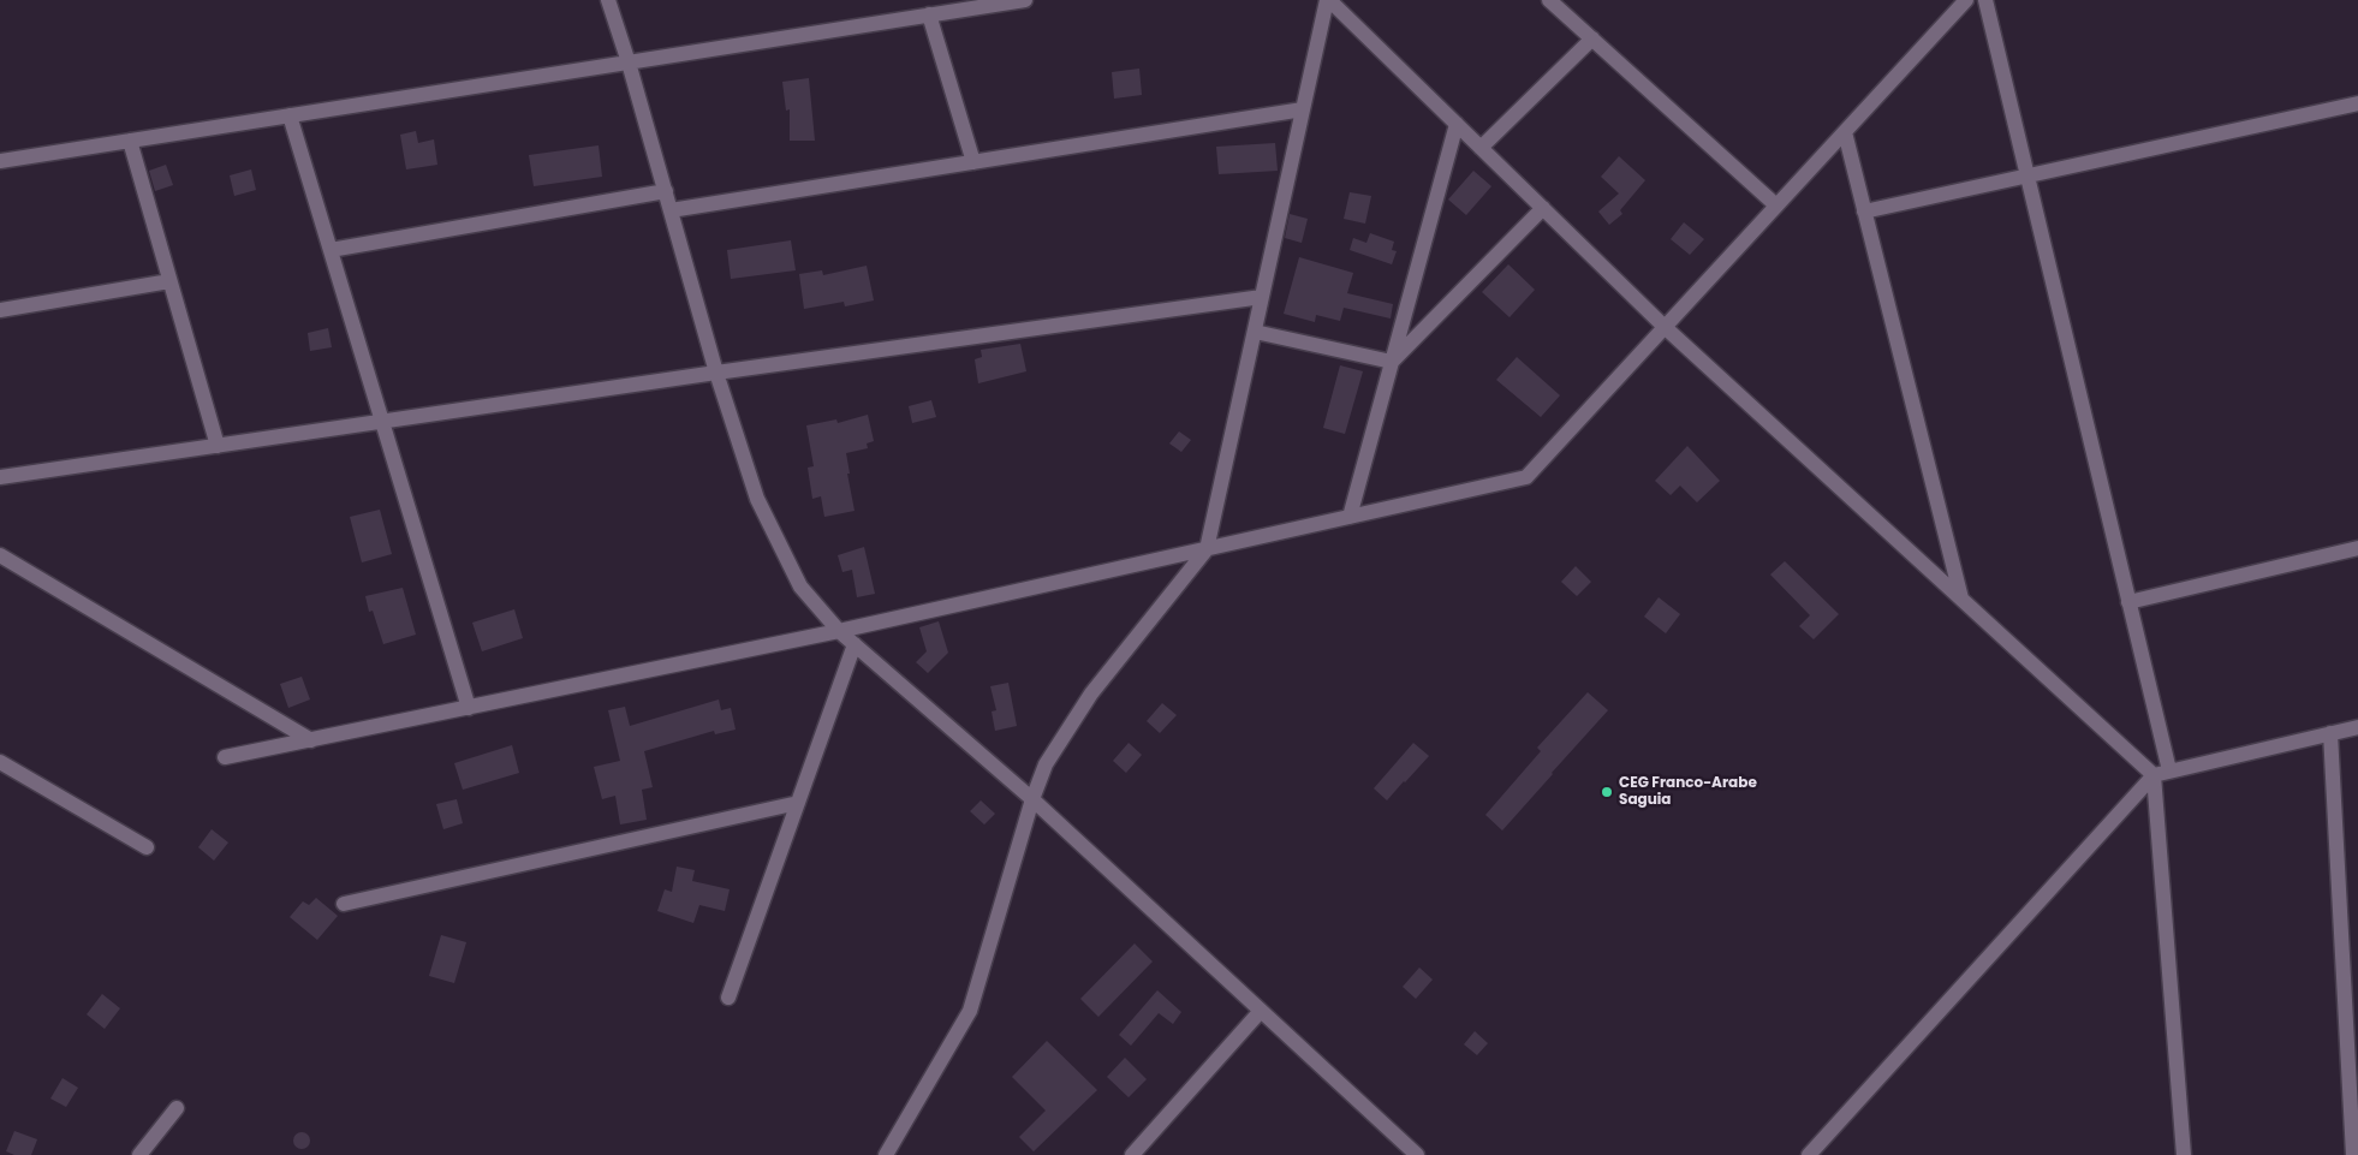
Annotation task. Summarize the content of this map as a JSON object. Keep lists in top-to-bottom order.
{
  "places": ["CEG Franco-Arabe Saguia"]
}
